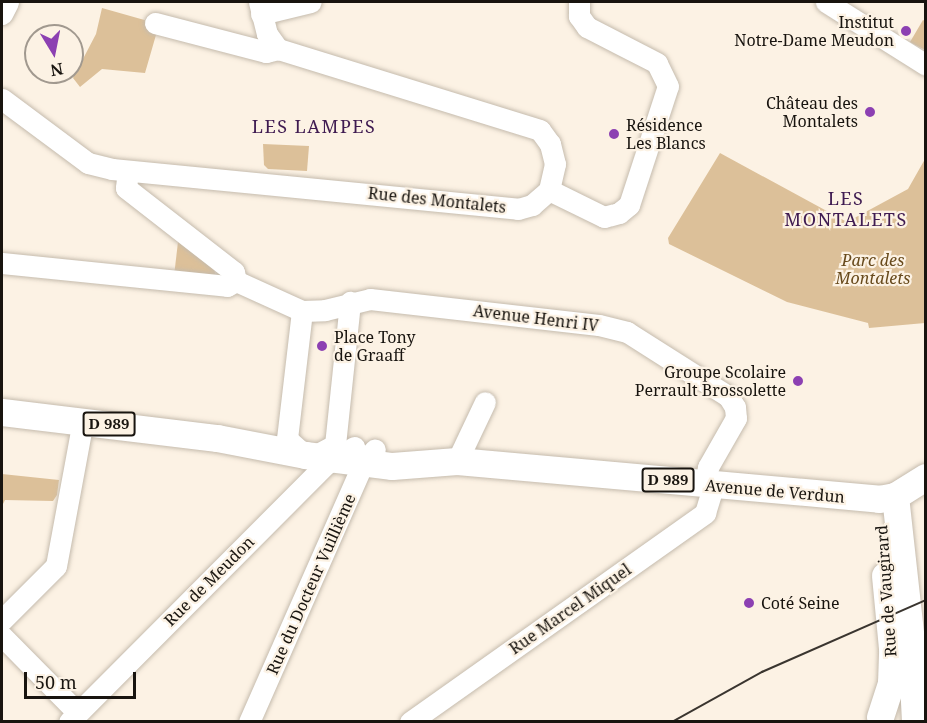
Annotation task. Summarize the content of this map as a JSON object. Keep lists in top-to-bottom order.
{
  "streets": {
    "main road": ["D 989", "Avenue de Verdun", "Rue de Vaugirard"],
    "street": [
      "Rue des Montalets",
      "Avenue Henri IV",
      "Rue de Meudon",
      "Rue du Docteur Vuillième",
      "Rue Marcel Miquel"
    ]
  },
  "crossings": [
    ["Rue des Montalets", "Avenue Henri IV"],
    ["Avenue Henri IV", "Avenue de Verdun"],
    ["Avenue Henri IV", "Rue Marcel Miquel"],
    ["Avenue de Verdun", "Rue de Meudon"],
    ["Avenue de Verdun", "Rue du Docteur Vuillième"],
    ["Avenue de Verdun", "Rue de Vaugirard"],
    ["Avenue de Verdun", "Rue Marcel Miquel"],
    ["Rue de Meudon", "Rue du Docteur Vuillième"]
  ],
  "districts": ["LES LAMPES", "LES MONTALETS"],
  "parks": ["Parc des Montalets"],
  "places": [
    "Institut Notre-Dame Meudon",
    "Château des Montalets",
    "Résidence Les Blancs",
    "Place Tony de Graaff",
    "Groupe Scolaire Perrault Brossolette",
    "Coté Seine"
  ],
  "scale_bar": "50 m",
  "north": "bottom"
}
